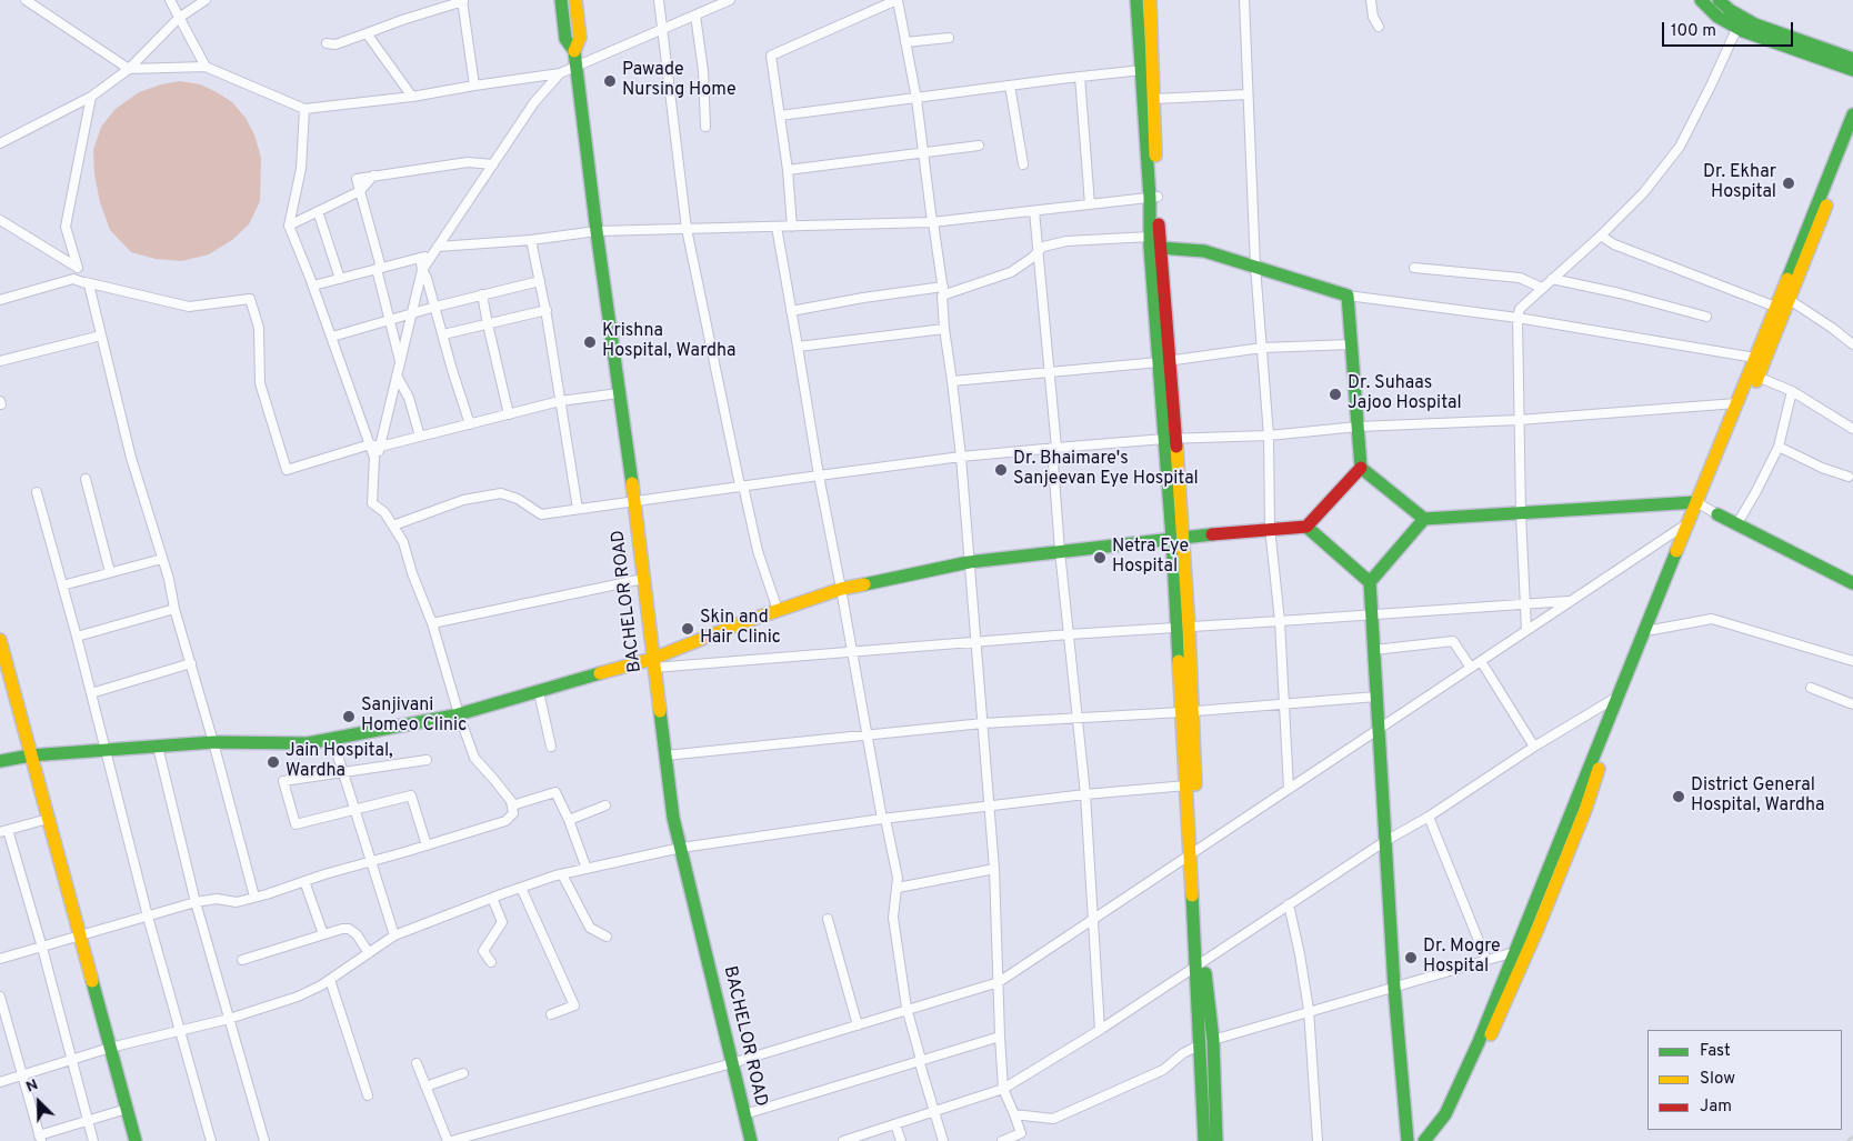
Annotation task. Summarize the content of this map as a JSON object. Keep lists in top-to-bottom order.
{
  "streets": {
    "main road": ["BACHELOR ROAD"]
  },
  "places": [
    "Pawade Nursing Home",
    "Dr. Ekhar Hospital",
    "Krishna Hospital, Wardha",
    "Dr. Suhaas Jajoo Hospital",
    "Dr. Bhaimare's Sanjeevan Eye Hospital",
    "Netra Eye Hospital",
    "Skin and Hair Clinic",
    "Sanjivani Homeo Clinic",
    "Jain Hospital, Wardha",
    "District General Hospital, Wardha",
    "Dr. Mogre Hospital"
  ],
  "legend": ["Fast", "Slow", "Jam"],
  "scale_bar": "100 m",
  "north": "top left"
}
